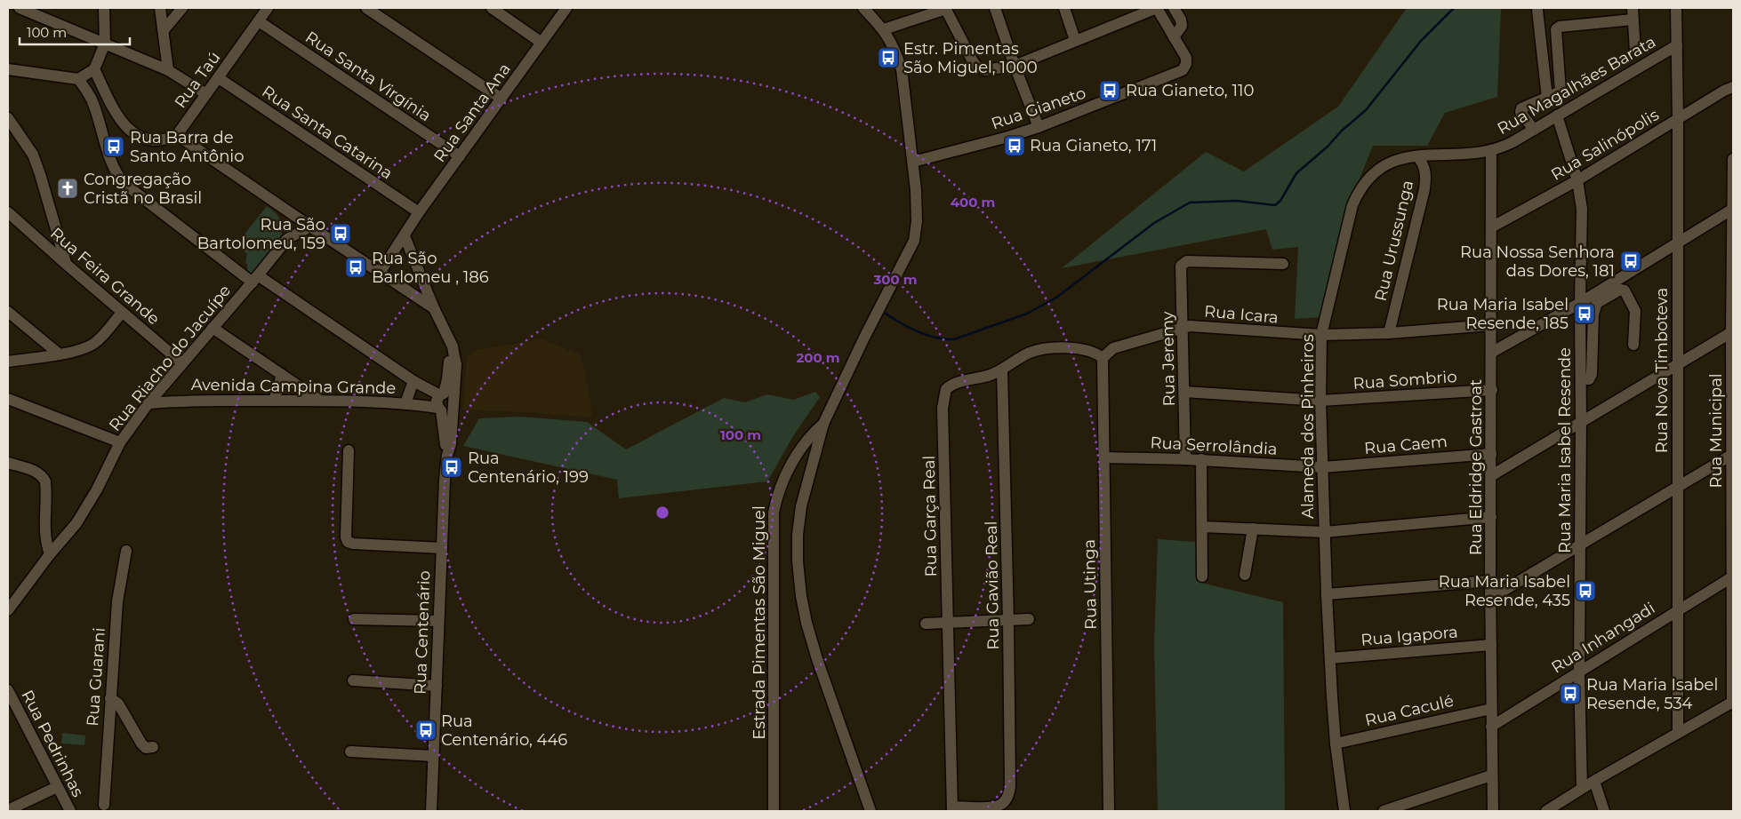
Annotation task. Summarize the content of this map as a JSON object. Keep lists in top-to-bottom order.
{
  "streets": {
    "street": [
      "Rua Santa Virgínia",
      "Rua Taú",
      "Rua Magalhães Barata",
      "Rua Gianeto",
      "Rua Santa Ana",
      "Rua Santa Catarina",
      "Rua Salinópolis",
      "Rua Urussunga",
      "Rua Feira Grande",
      "Rua Icara",
      "Rua Riacho do Jacuípe",
      "Rua Jeremy",
      "Rua Nova Timboteva",
      "Rua Sombrio",
      "Avenida Campina Grande",
      "Alameda dos Pinheiros",
      "Rua Municipal",
      "Rua Caem",
      "Rua Serrolândia",
      "Rua Maria Isabel Resende",
      "Rua Eldridge Gastroat",
      "Rua Garça Real",
      "Rua Utinga",
      "Rua Gavião Real",
      "Estrada Pimentas São Miguel",
      "Rua Centenário",
      "Rua Igapora",
      "Rua Inhangadi",
      "Rua Guarani",
      "Rua Caculé",
      "Rua Pedrinhas"
    ]
  },
  "crossings": [
    ["Rua Santa Virgínia", "Rua Taú"],
    ["Rua Santa Virgínia", "Rua Santa Ana"],
    ["Rua Taú", "Rua Santa Catarina"],
    ["Rua Magalhães Barata", "Rua Nova Timboteva"],
    ["Rua Magalhães Barata", "Alameda dos Pinheiros"],
    ["Rua Magalhães Barata", "Rua Maria Isabel Resende"],
    ["Rua Magalhães Barata", "Rua Eldridge Gastroat"],
    ["Rua Santa Ana", "Rua Santa Catarina"],
    ["Rua Santa Ana", "Rua Centenário"],
    ["Rua Salinópolis", "Rua Nova Timboteva"],
    ["Rua Salinópolis", "Rua Maria Isabel Resende"],
    ["Rua Salinópolis", "Rua Eldridge Gastroat"],
    ["Rua Urussunga", "Rua Icara"],
    ["Rua Urussunga", "Alameda dos Pinheiros"],
    ["Rua Feira Grande", "Rua Riacho do Jacuípe"],
    ["Rua Icara", "Rua Jeremy"],
    ["Rua Icara", "Alameda dos Pinheiros"],
    ["Rua Icara", "Rua Eldridge Gastroat"],
    ["Rua Icara", "Rua Garça Real"],
    ["Rua Icara", "Rua Utinga"],
    ["Rua Riacho do Jacuípe", "Avenida Campina Grande"],
    ["Rua Jeremy", "Rua Sombrio"],
    ["Rua Jeremy", "Rua Serrolândia"],
    ["Rua Nova Timboteva", "Rua Inhangadi"],
    ["Rua Sombrio", "Alameda dos Pinheiros"],
    ["Rua Sombrio", "Rua Eldridge Gastroat"],
    ["Avenida Campina Grande", "Rua Centenário"],
    ["Alameda dos Pinheiros", "Rua Caem"],
    ["Alameda dos Pinheiros", "Rua Serrolândia"],
    ["Alameda dos Pinheiros", "Rua Eldridge Gastroat"],
    ["Alameda dos Pinheiros", "Rua Igapora"],
    ["Alameda dos Pinheiros", "Rua Caculé"],
    ["Rua Municipal", "Rua Inhangadi"],
    ["Rua Caem", "Rua Serrolândia"],
    ["Rua Caem", "Rua Eldridge Gastroat"],
    ["Rua Serrolândia", "Rua Utinga"],
    ["Rua Maria Isabel Resende", "Rua Inhangadi"],
    ["Rua Eldridge Gastroat", "Rua Igapora"],
    ["Rua Eldridge Gastroat", "Rua Inhangadi"],
    ["Rua Eldridge Gastroat", "Rua Caculé"],
    ["Rua Garça Real", "Rua Utinga"],
    ["Rua Garça Real", "Rua Gavião Real"]
  ],
  "places": {
    "bus stop": [
      "Estr. Pimentas São Miguel, 1000",
      "Rua Gianeto, 110",
      "Rua Gianeto, 171",
      "Rua Barra de Santo Antônio",
      "Rua São Bartolomeu, 159",
      "Rua Nossa Senhora das Dores, 181",
      "Rua São Barlomeu , 186",
      "Rua Maria Isabel Resende, 185",
      "Rua Centenário, 199",
      "Rua Maria Isabel Resende, 435",
      "Rua Maria Isabel Resende, 534",
      "Rua Centenário, 446"
    ],
    "church": ["Congregação Cristã no Brasil"]
  },
  "scale_bar": "100 m",
  "rings": [
    "400 m",
    "300 m",
    "200 m",
    "100 m"
  ]
}
